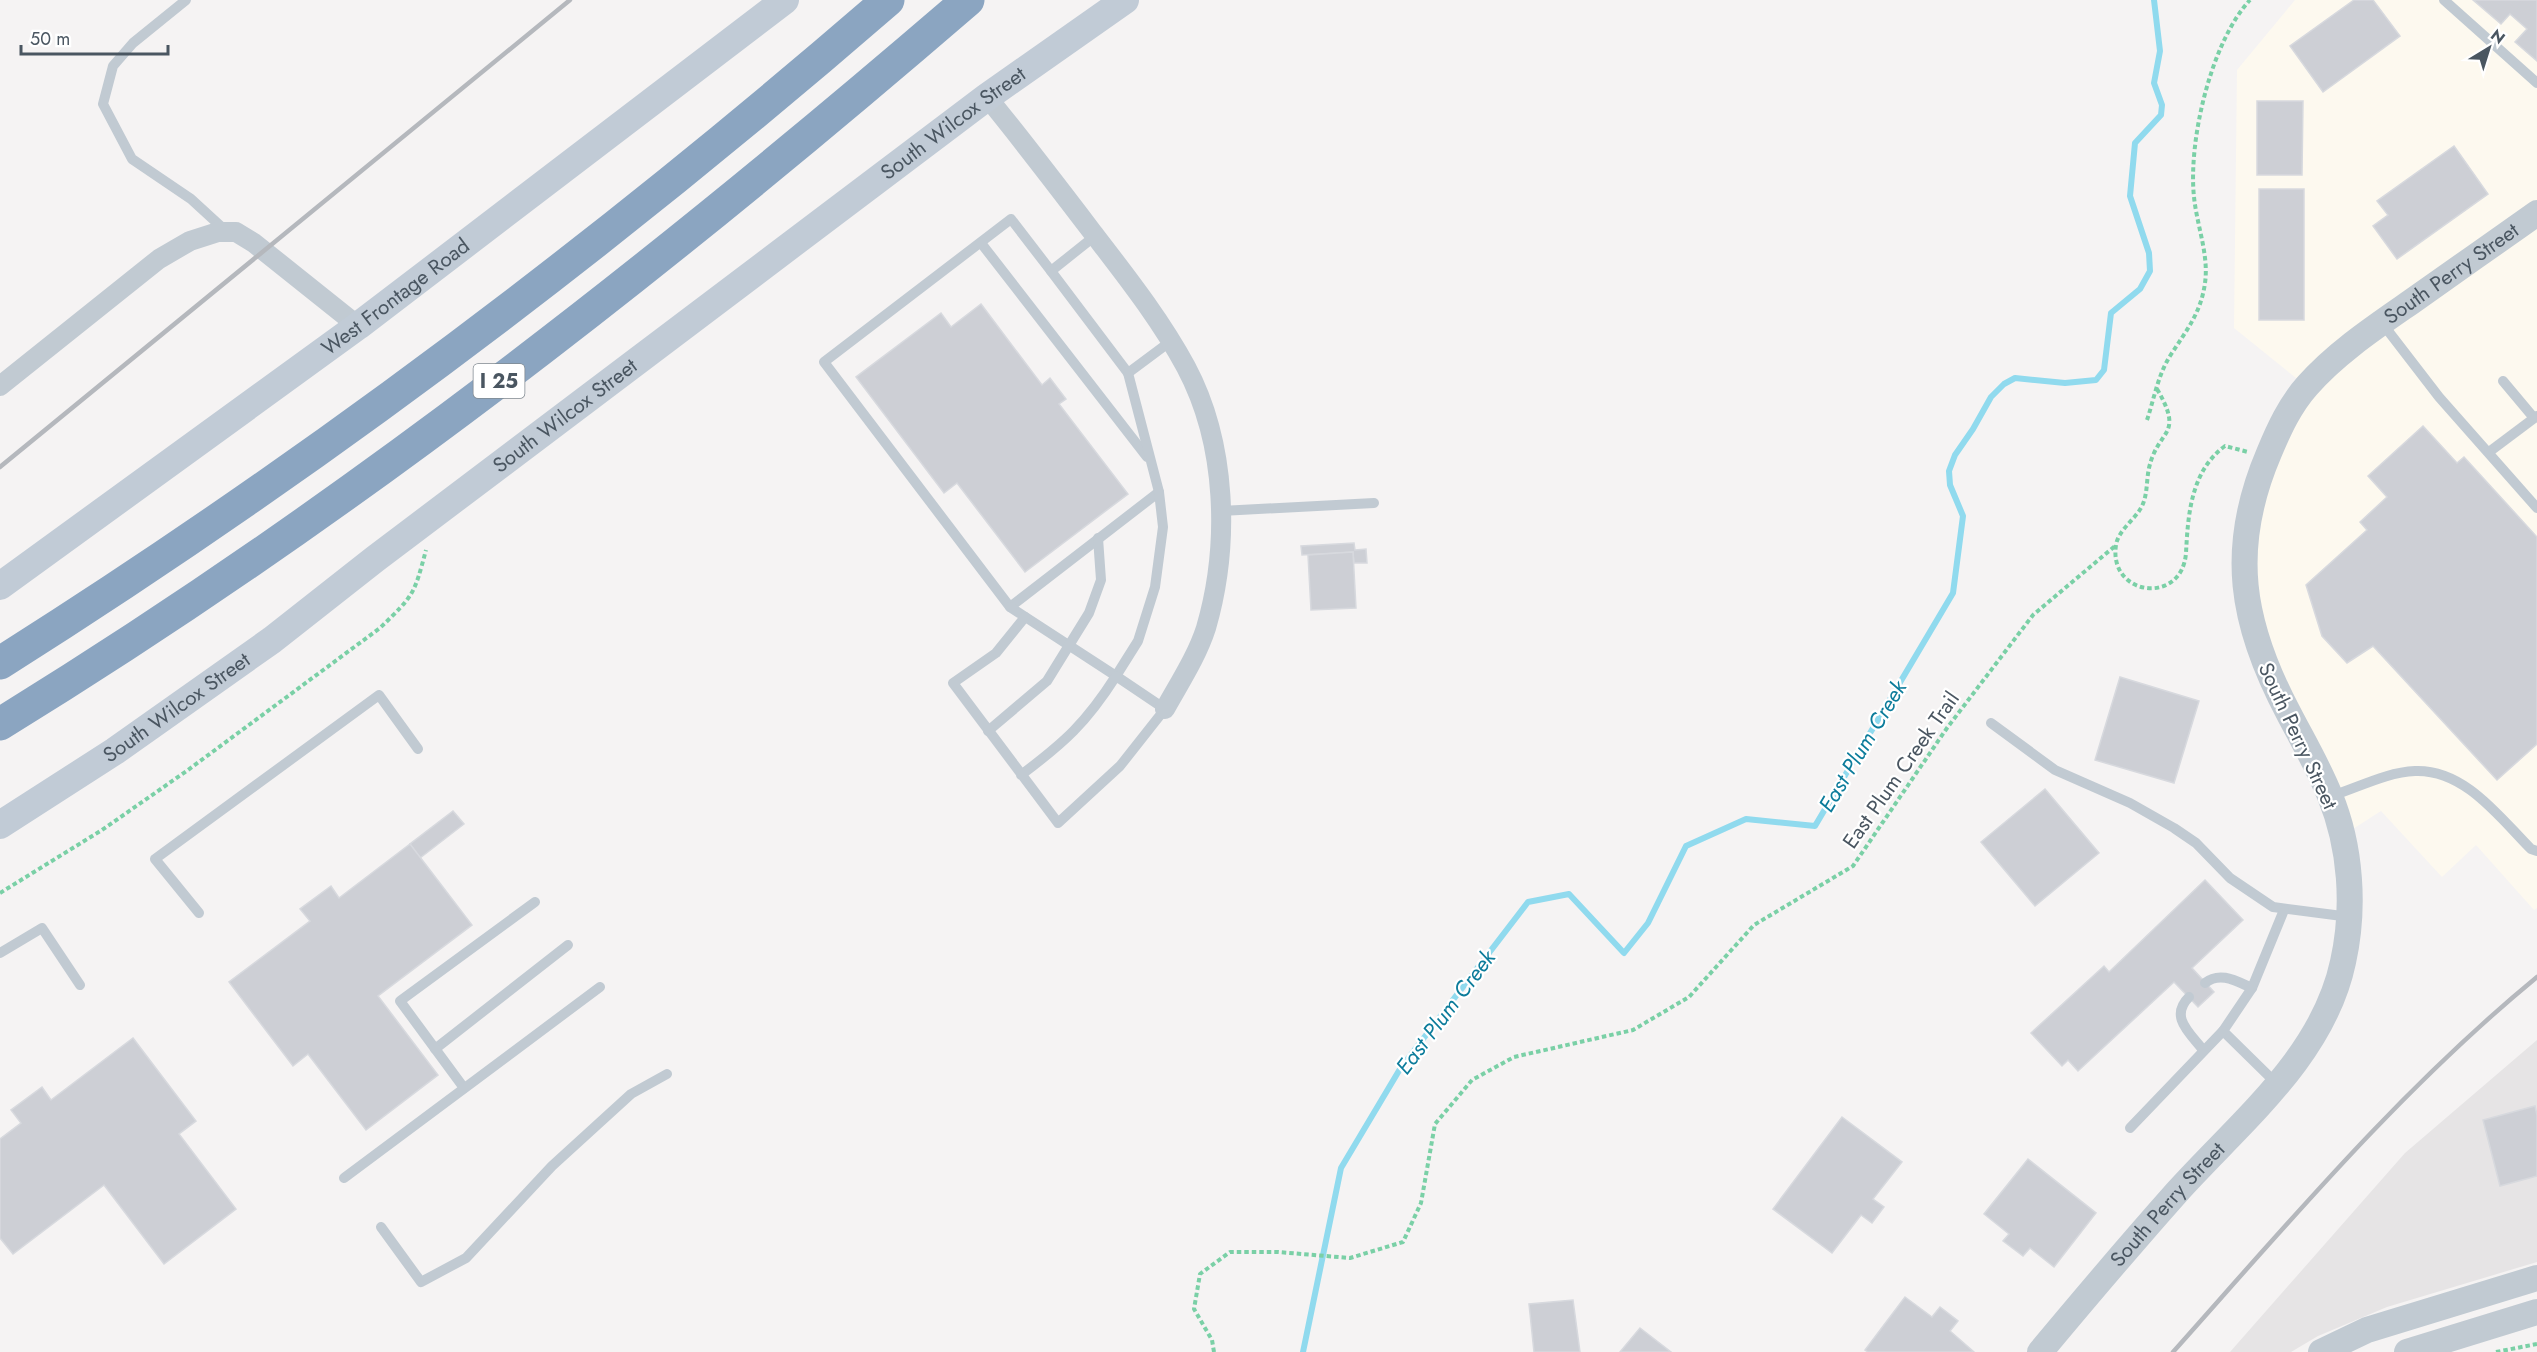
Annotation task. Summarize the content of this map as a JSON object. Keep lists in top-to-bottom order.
{
  "streets": {
    "highway": ["I 25"],
    "main road": ["South Wilcox Street", "West Frontage Road"],
    "street": ["South Perry Street"],
    "path": ["East Plum Creek Trail"]
  },
  "water": ["East Plum Creek"],
  "scale_bar": "50 m",
  "north": "top right"
}
